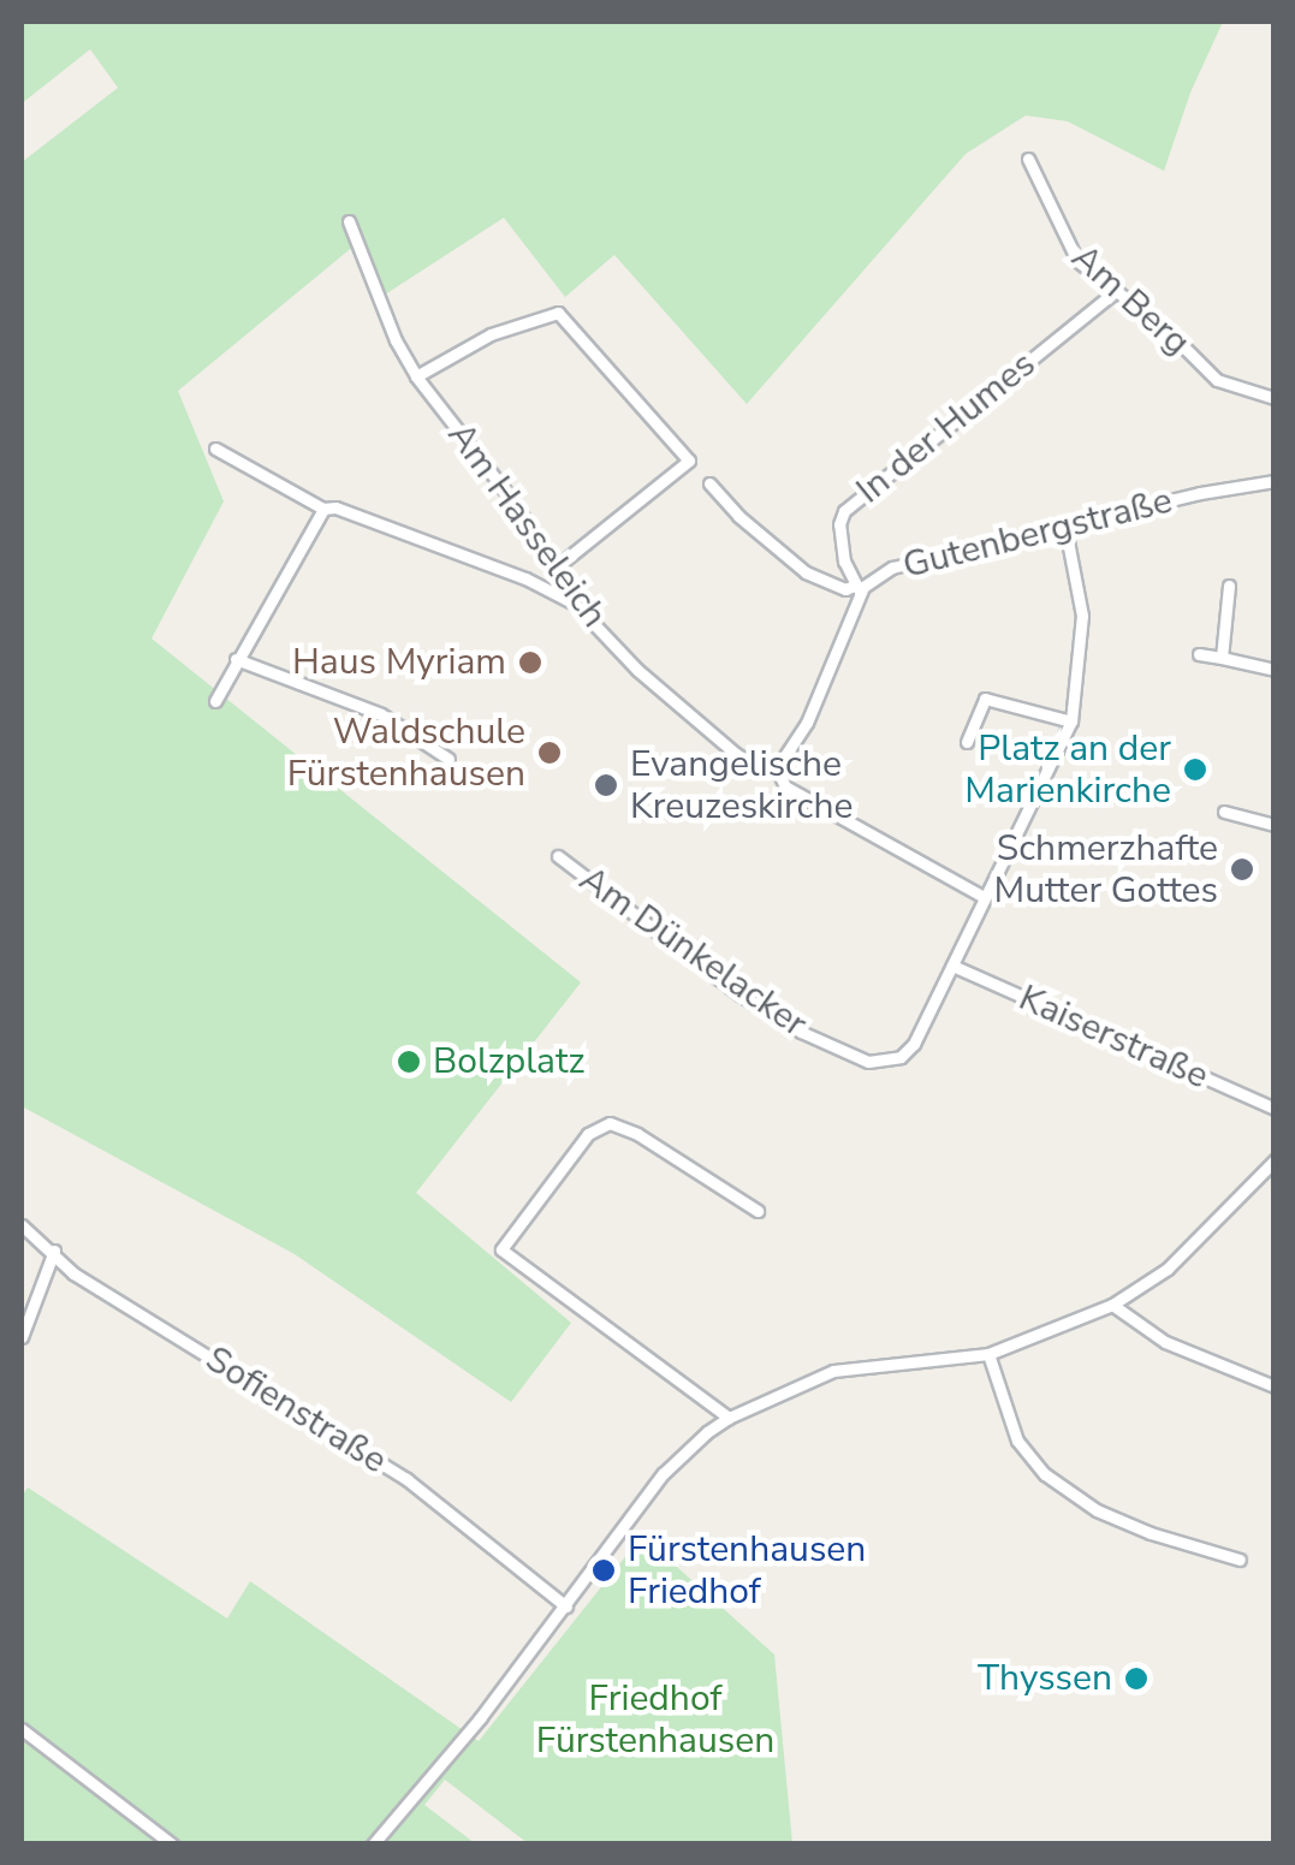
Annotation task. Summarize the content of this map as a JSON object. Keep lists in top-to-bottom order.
{
  "streets": {
    "street": [
      "Am Berg",
      "In der Humes",
      "Am Hasseleich",
      "Gutenbergstraße",
      "Am Dünkelacker",
      "Kaiserstraße",
      "Sofienstraße"
    ]
  },
  "crossings": [
    ["Am Berg", "In der Humes"],
    ["In der Humes", "Gutenbergstraße"],
    ["Am Hasseleich", "Gutenbergstraße"],
    ["Am Hasseleich", "Am Dünkelacker"],
    ["Gutenbergstraße", "Am Dünkelacker"],
    ["Am Dünkelacker", "Kaiserstraße"]
  ],
  "parks": ["Friedhof Fürstenhausen"],
  "places": [
    "Haus Myriam",
    "Waldschule Fürstenhausen",
    "Platz an der Marienkirche",
    "Evangelische Kreuzeskirche",
    "Schmerzhafte Mutter Gottes",
    "Bolzplatz",
    "Fürstenhausen Friedhof",
    "Thyssen"
  ]
}
